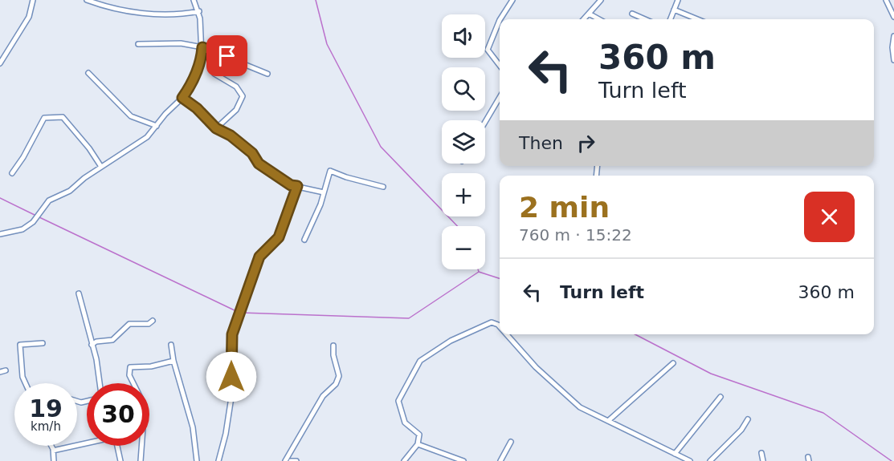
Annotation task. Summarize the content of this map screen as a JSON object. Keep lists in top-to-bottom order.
{
  "page": {
    "map_buttons": ["+", "−"],
    "turn": ["360 m", "Turn left"],
    "then": "Then",
    "heading": ["2 min", "760 m · 15:22"],
    "list": [
      {
        "name": "Turn left",
        "value": "360 m"
      }
    ],
    "speed": "19 km/h",
    "limit": "30"
  }
}
